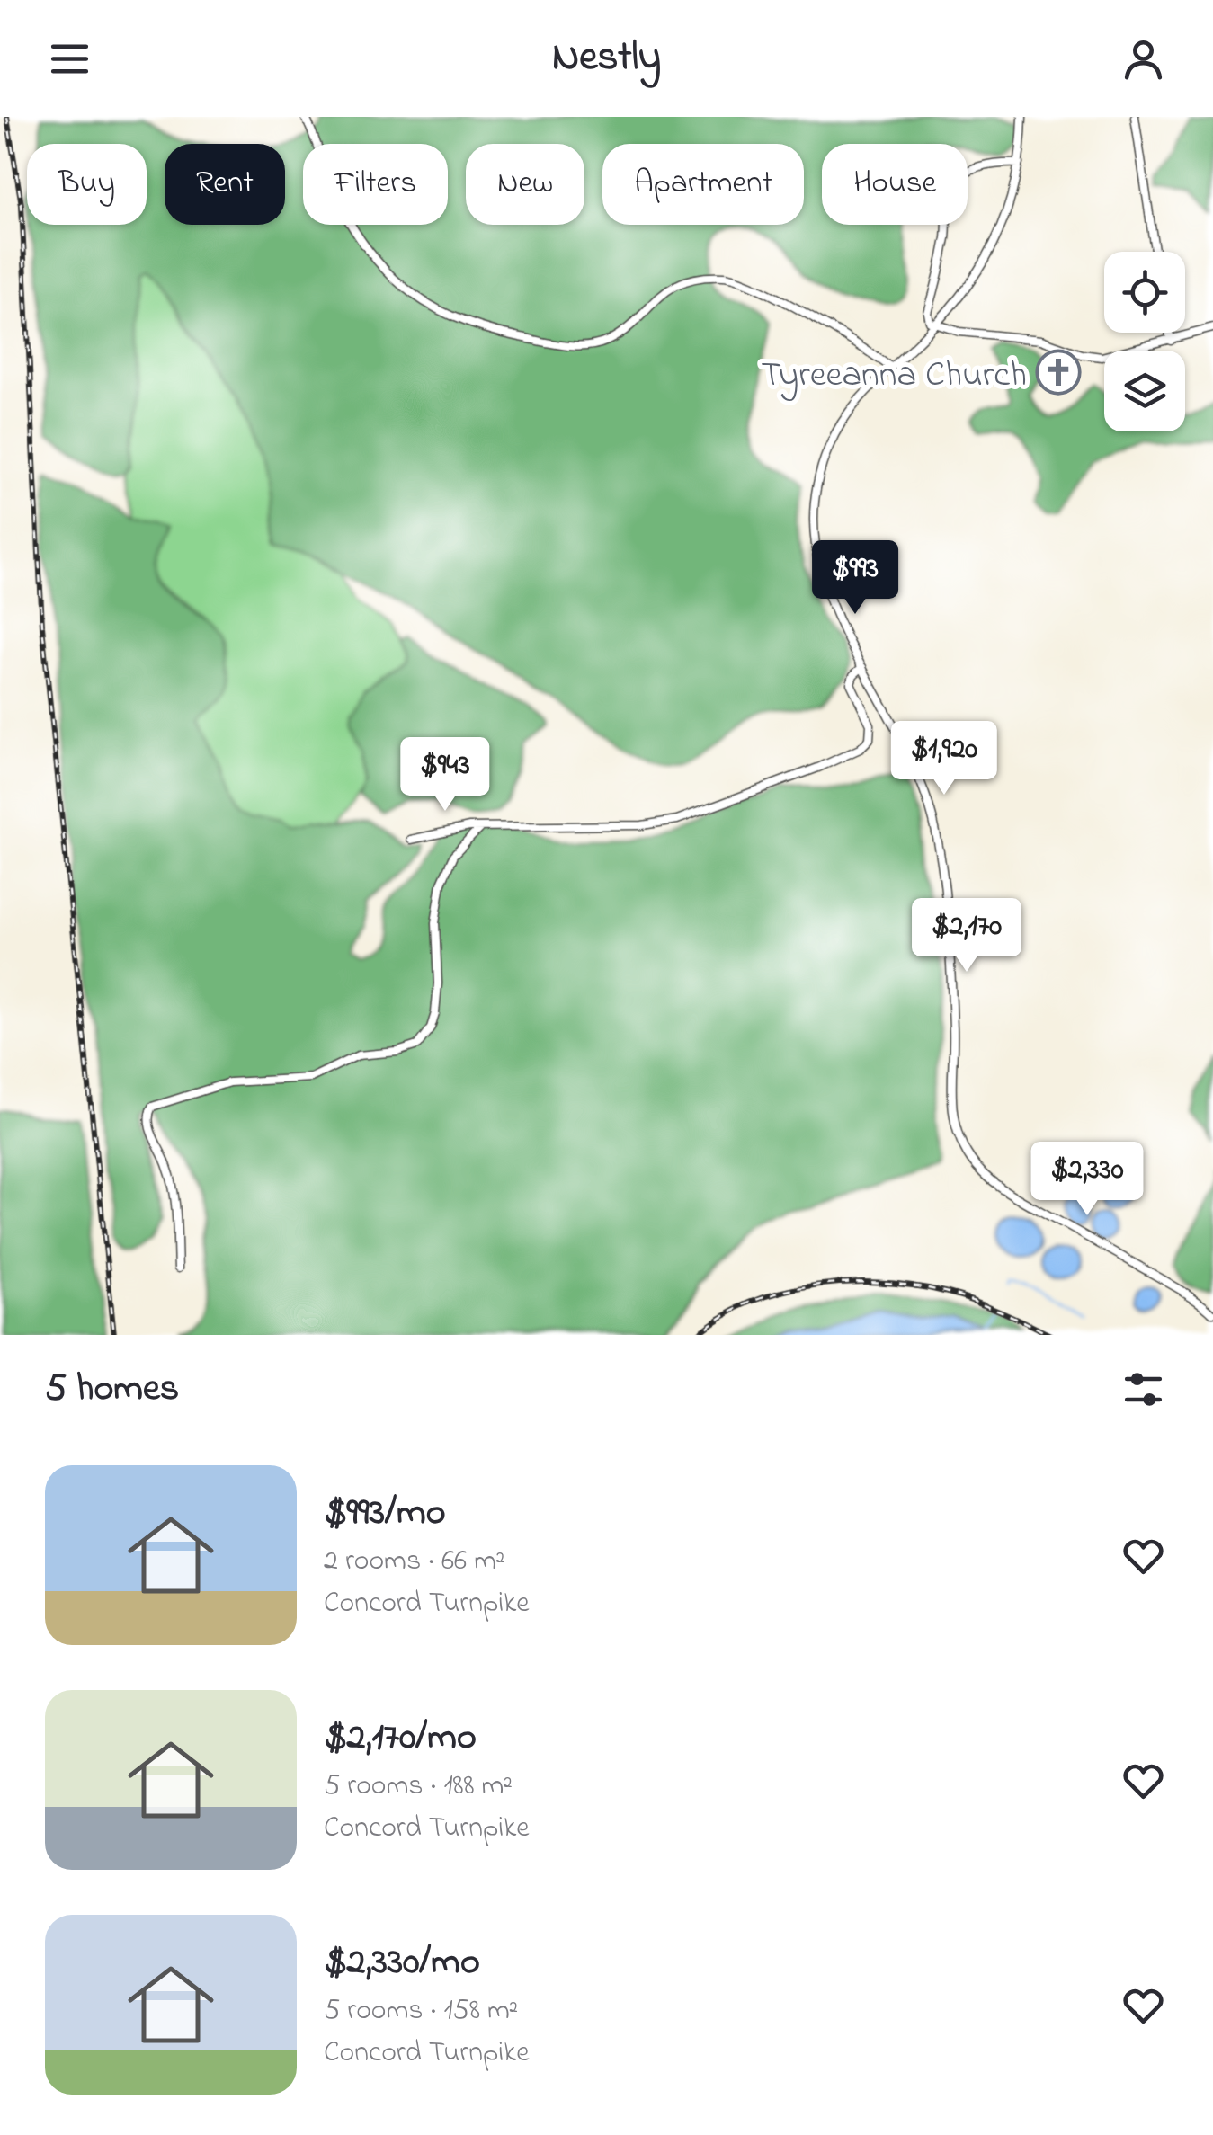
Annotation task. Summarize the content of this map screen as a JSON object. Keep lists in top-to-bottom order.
{
  "places": {
    "church": ["Tyreeanna Church"]
  },
  "page": {
    "header": "Nestly",
    "chip": [
      "Buy",
      "Rent",
      "Filters",
      "New",
      "Apartment",
      "House"
    ],
    "price": [
      "$993",
      "$1,920",
      "$943",
      "$2,170",
      "$2,330"
    ],
    "heading": "5 homes",
    "list": [
      {
        "name": "$993/mo",
        "note": "2 rooms · 66 m² · Concord Turnpike"
      },
      {
        "name": "$2,170/mo",
        "note": "5 rooms · 188 m² · Concord Turnpike"
      },
      {
        "name": "$2,330/mo",
        "note": "5 rooms · 158 m² · Concord Turnpike"
      }
    ]
  }
}
